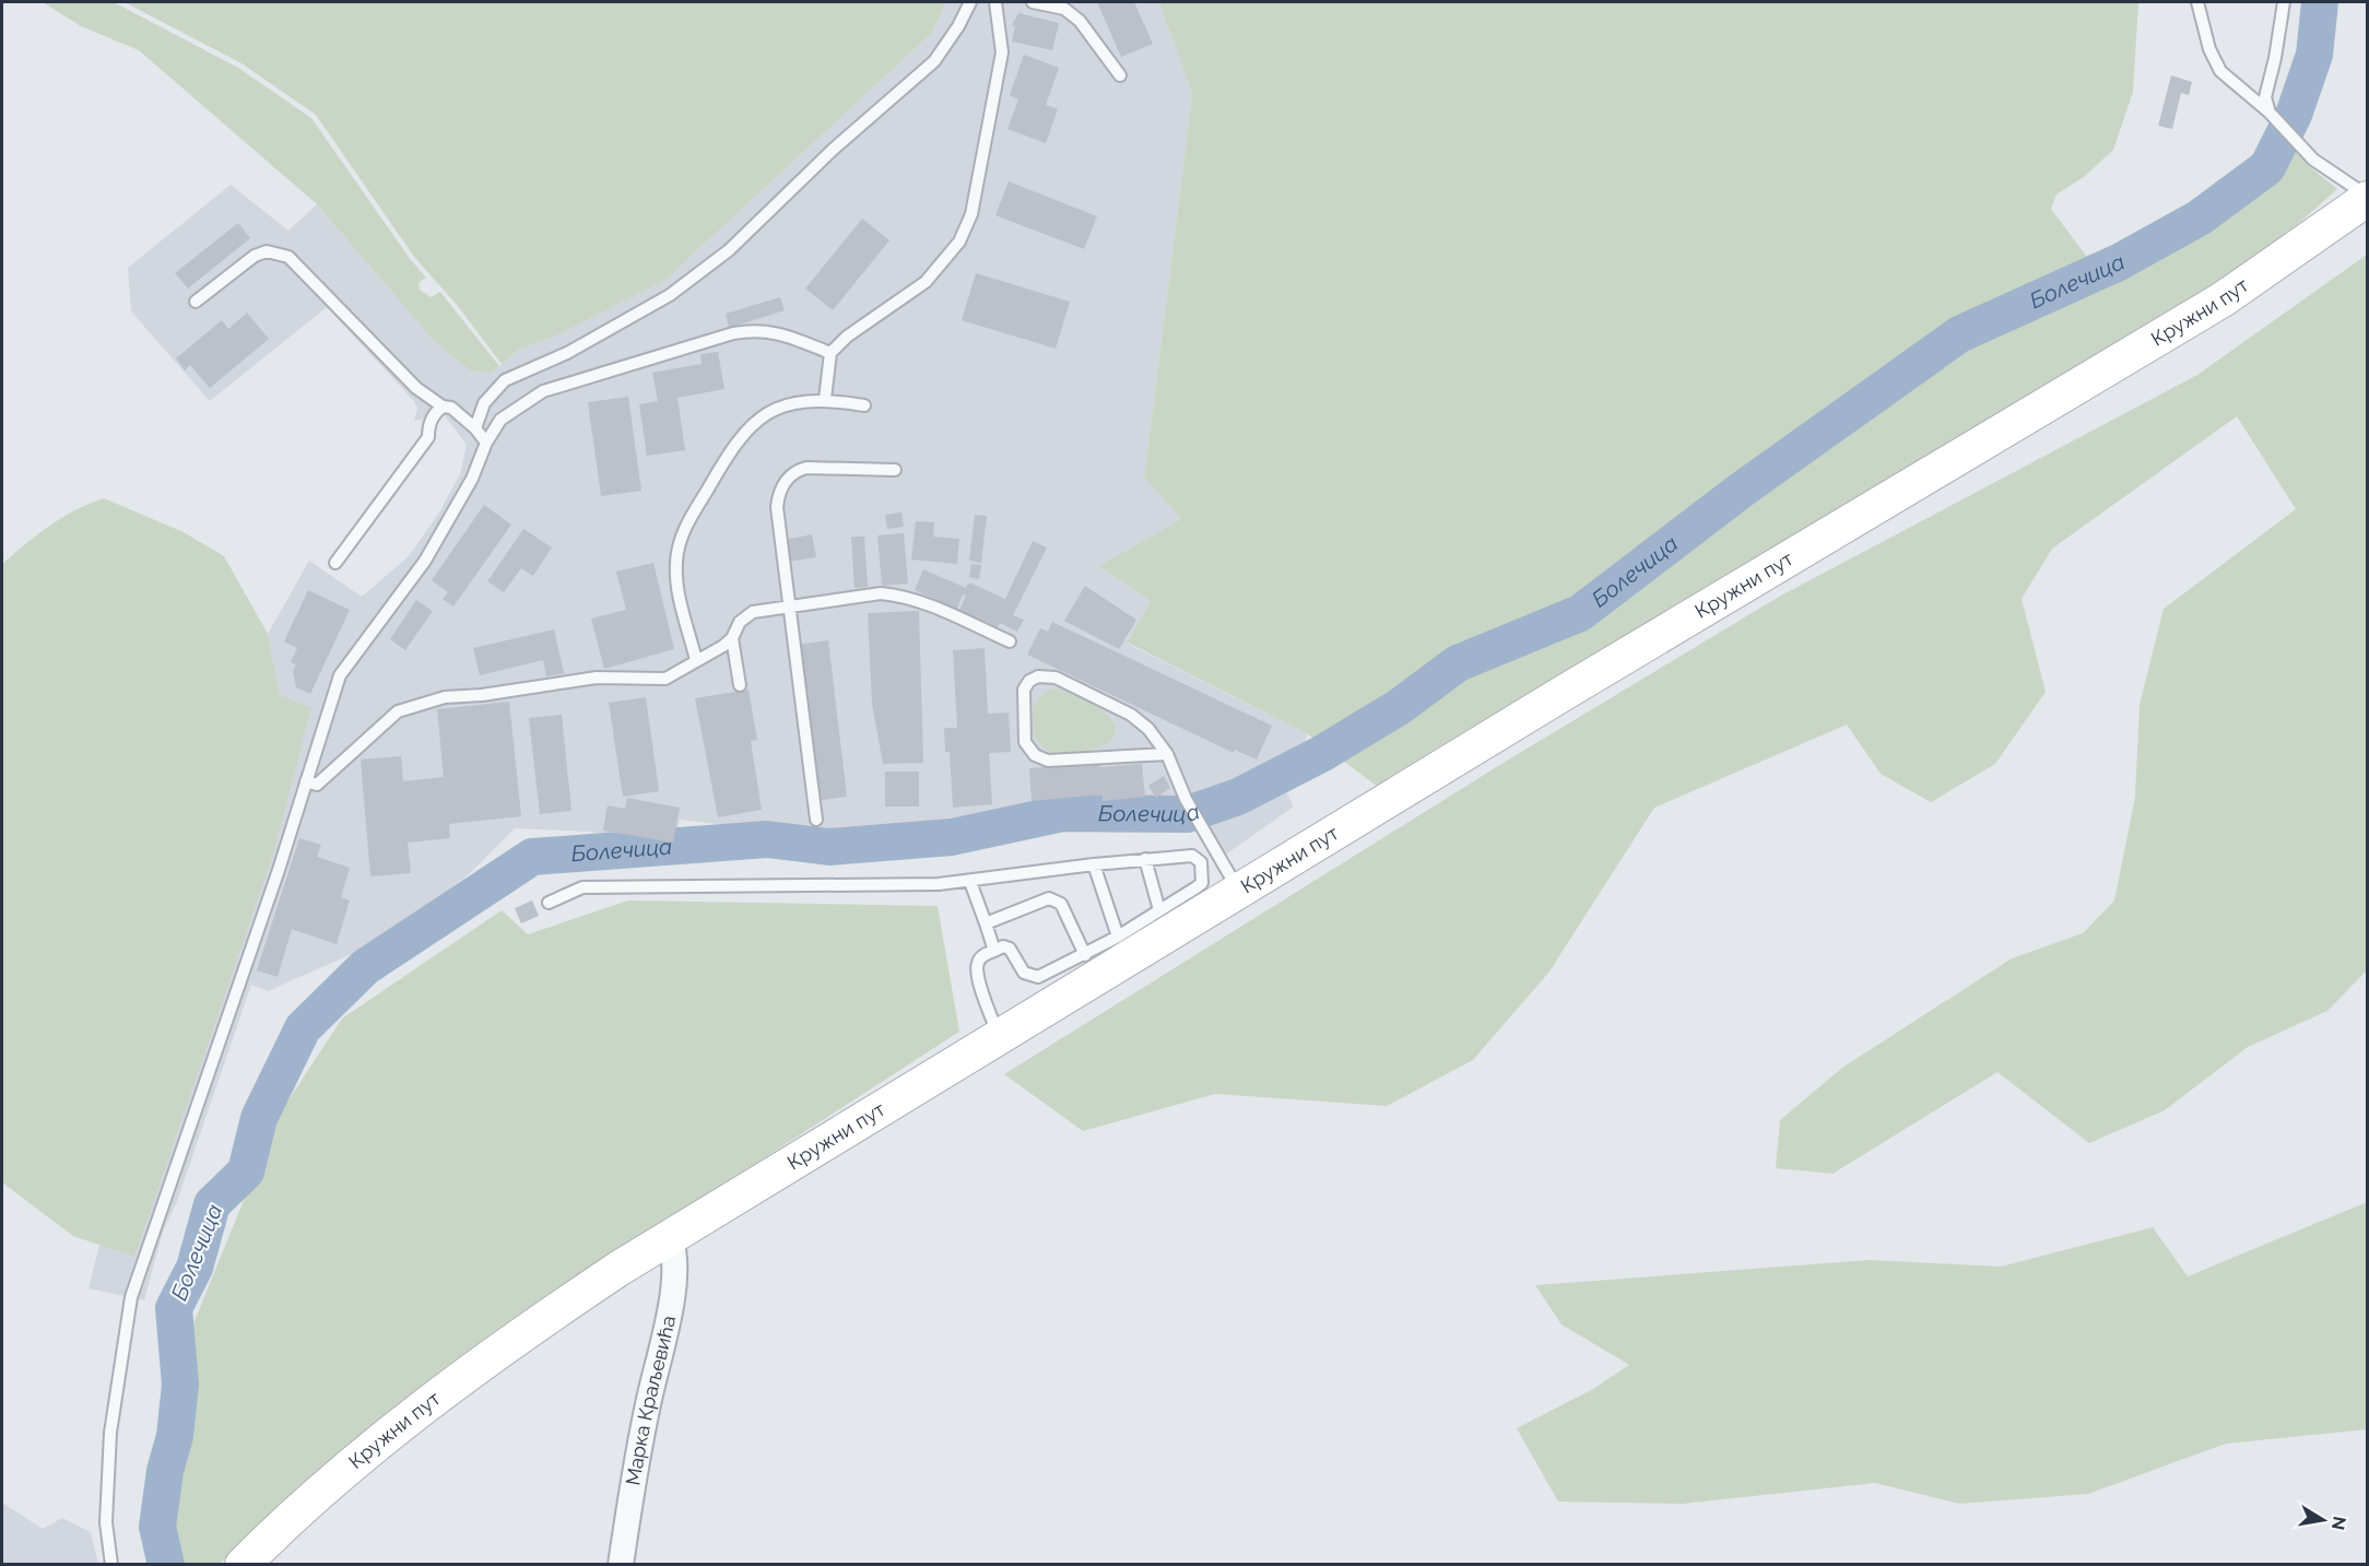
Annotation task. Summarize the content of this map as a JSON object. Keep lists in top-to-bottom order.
{
  "streets": {
    "main road": ["Кружни пут"],
    "street": ["Марка Краљевића"]
  },
  "crossings": [
    ["Кружни пут", "Марка Краљевића"]
  ],
  "water": ["Болечица"],
  "north": "right"
}
